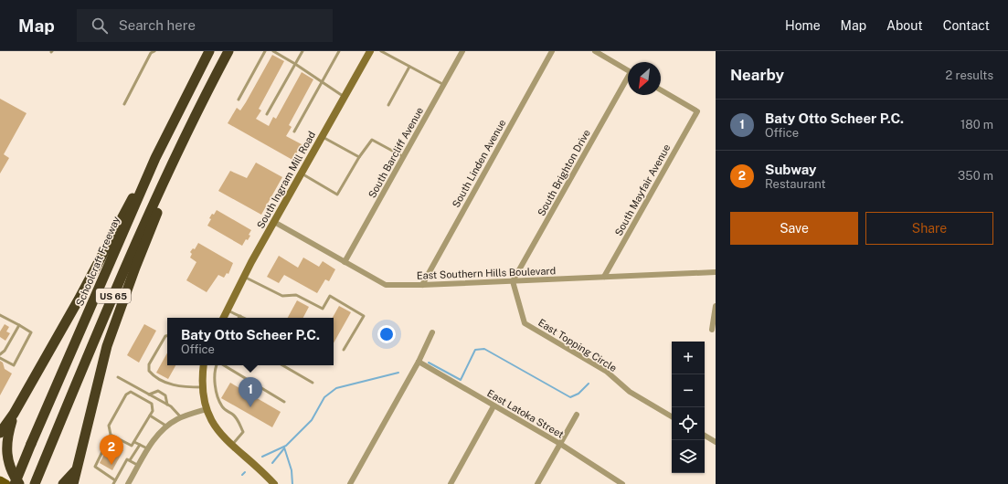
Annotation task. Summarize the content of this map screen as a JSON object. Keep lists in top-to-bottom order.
{
  "streets": {
    "highway": ["Schoolcraft Freeway", "US 65"],
    "street": [
      "South Barcliff Avenue",
      "South Linden Avenue",
      "South Brighton Drive",
      "South Ingram Mill Road",
      "South Mayfair Avenue",
      "East Southern Hills Boulevard",
      "East Topping Circle",
      "East Latoka Street"
    ]
  },
  "crossings": [
    ["South Barcliff Avenue", "East Southern Hills Boulevard"],
    ["South Linden Avenue", "East Southern Hills Boulevard"],
    ["South Brighton Drive", "East Southern Hills Boulevard"],
    ["South Brighton Drive", "East Topping Circle"],
    ["South Ingram Mill Road", "East Southern Hills Boulevard"],
    ["South Mayfair Avenue", "East Southern Hills Boulevard"],
    ["East Southern Hills Boulevard", "East Topping Circle"]
  ],
  "north": "bottom left",
  "page": {
    "header": "Map",
    "search": "Search here",
    "nav": [
      "Home",
      "Map",
      "About",
      "Contact"
    ],
    "heading": ["Nearby", "2 results"],
    "list": [
      {
        "mark": "1",
        "name": "Baty Otto Scheer P.C.",
        "note": "Office",
        "value": "180 m"
      },
      {
        "mark": "2",
        "name": "Subway",
        "note": "Restaurant",
        "value": "350 m"
      }
    ],
    "buttons": ["Save", "Share"],
    "popup": ["Baty Otto Scheer P.C.", "Office"],
    "map_buttons": ["+", "−"],
    "pins": ["1", "2"]
  }
}
